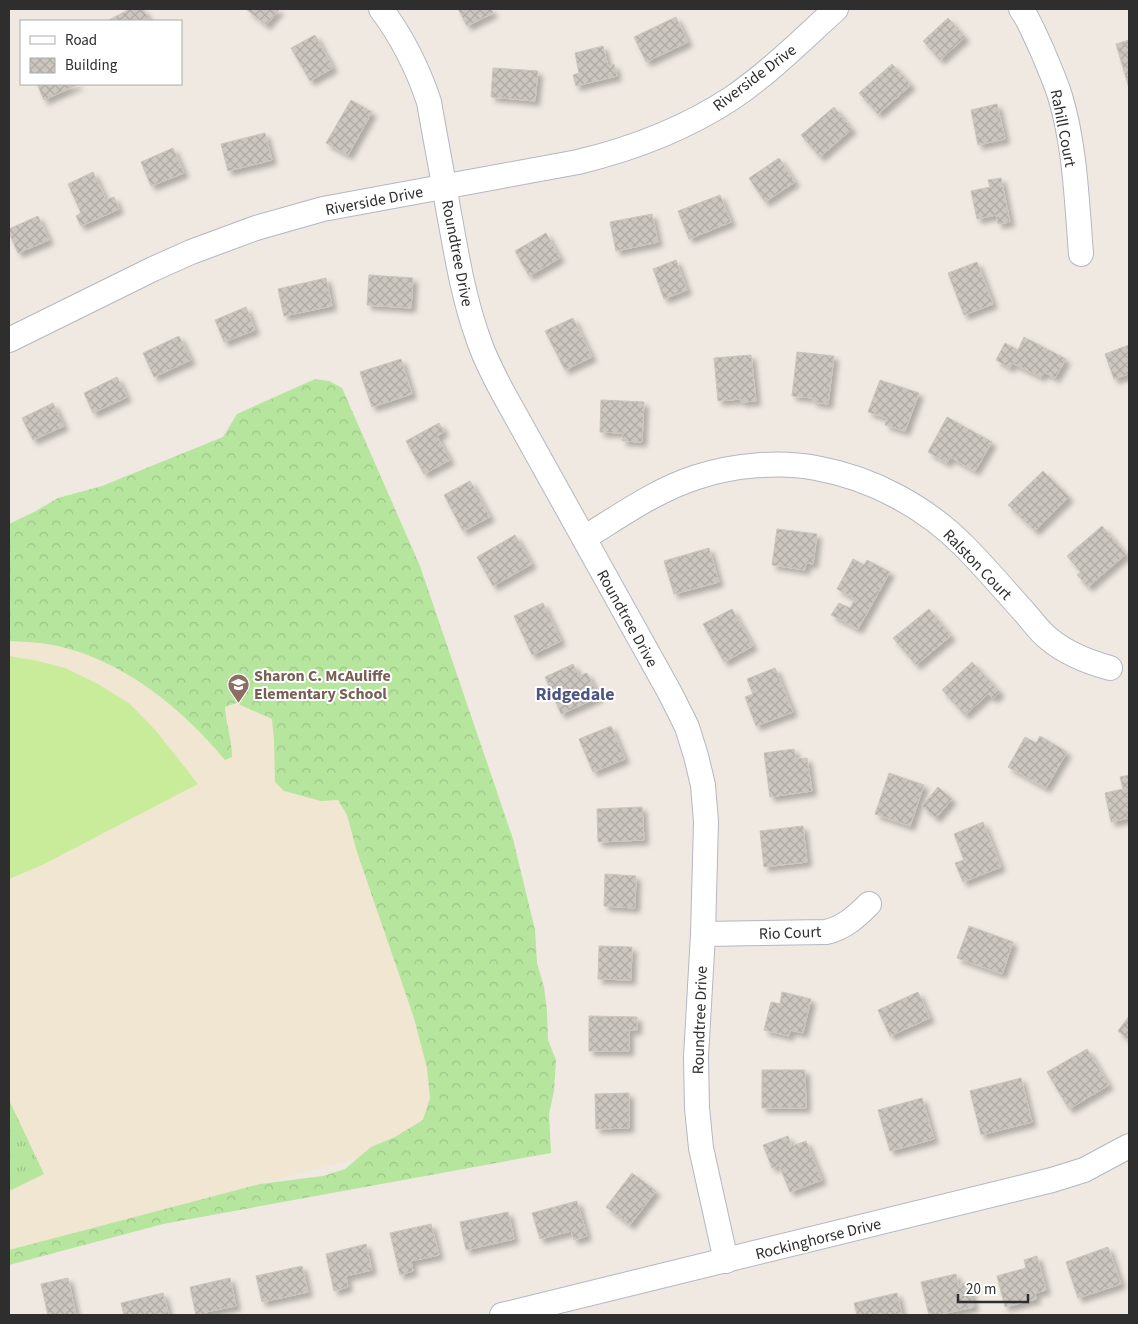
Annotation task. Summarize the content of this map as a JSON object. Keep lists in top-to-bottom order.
{
  "streets": {
    "street": [
      "Riverside Drive",
      "Rahill Court",
      "Roundtree Drive",
      "Ralston Court",
      "Rio Court",
      "Rockinghorse Drive"
    ]
  },
  "crossings": [
    ["Riverside Drive", "Roundtree Drive"],
    ["Roundtree Drive", "Ralston Court"],
    ["Roundtree Drive", "Rio Court"],
    ["Roundtree Drive", "Rockinghorse Drive"]
  ],
  "districts": ["Ridgedale"],
  "places": {
    "school or university": ["Sharon C. McAuliffe Elementary School"]
  },
  "legend": ["Road", "Building"],
  "scale_bar": "20 m"
}
